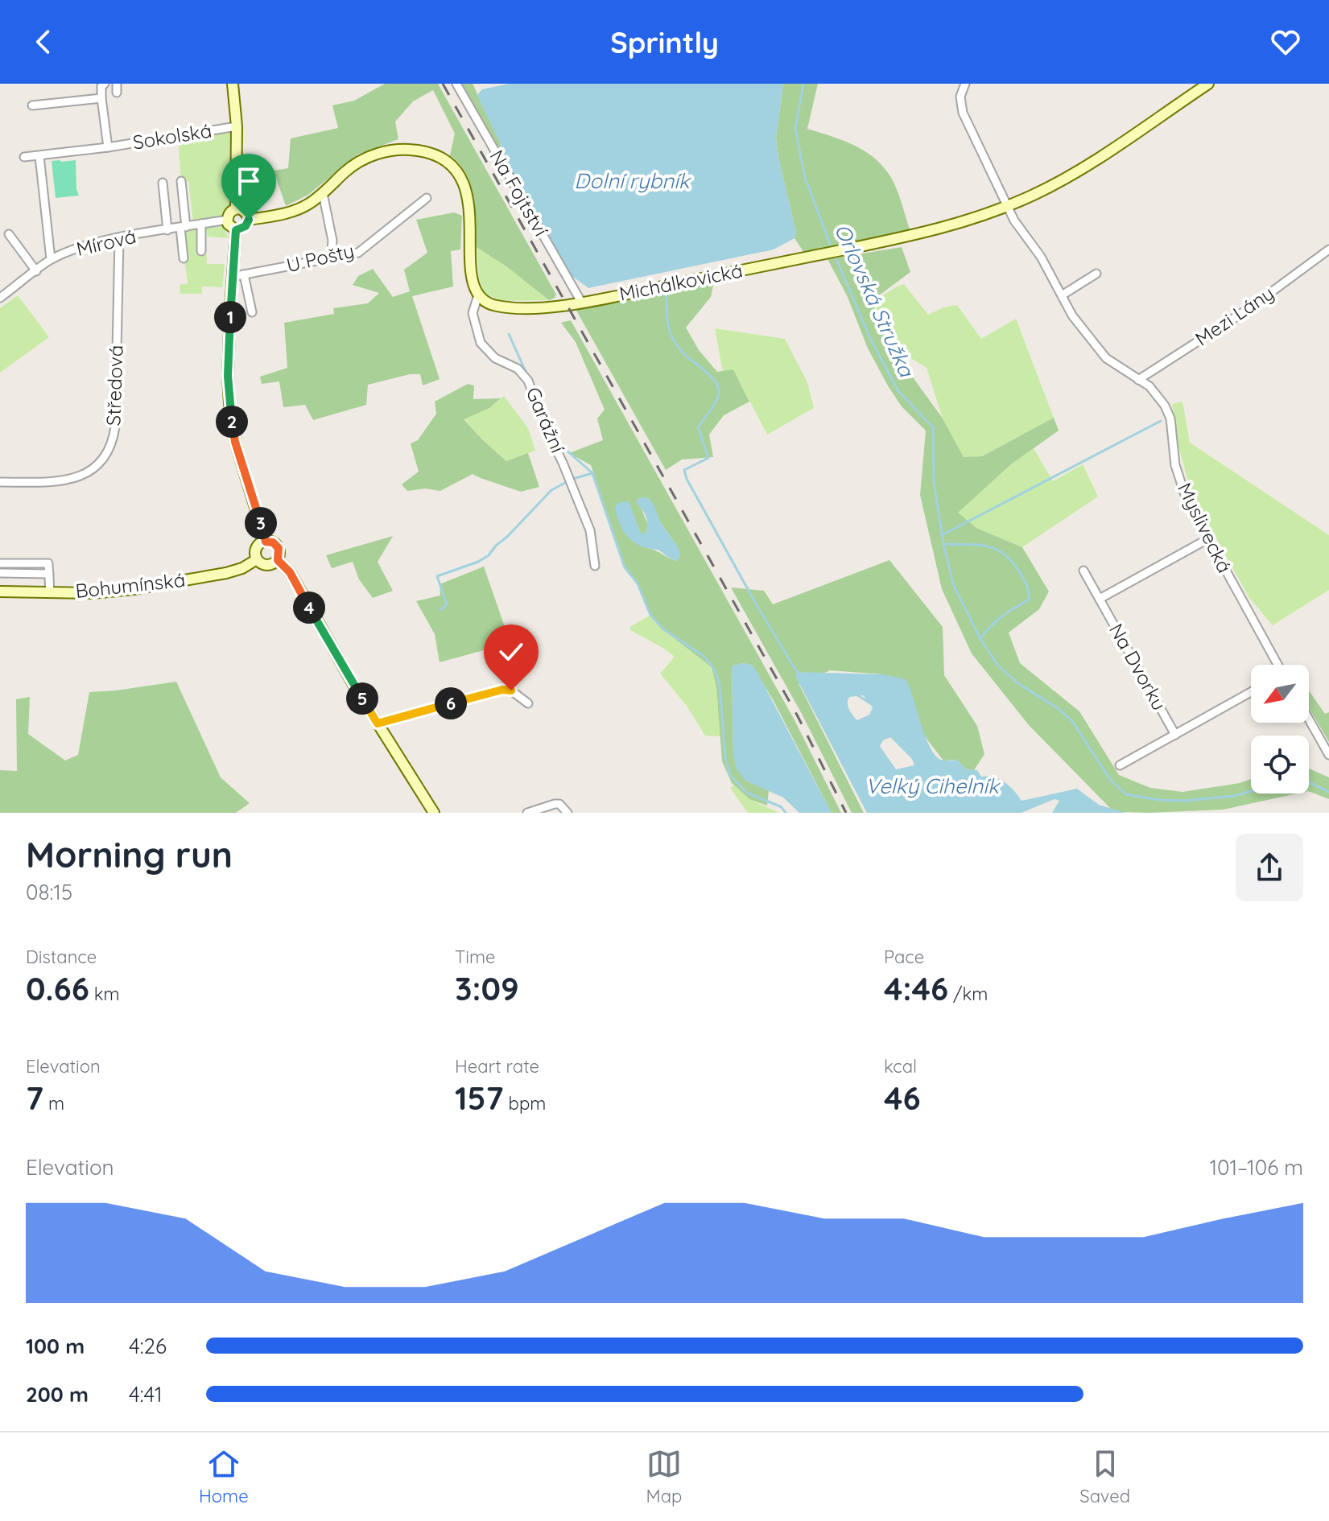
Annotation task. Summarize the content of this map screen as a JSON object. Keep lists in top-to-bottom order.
{
  "streets": {
    "main road": ["Michálkovická", "Bohumínská"],
    "street": [
      "Sokolská",
      "Na Fojtství",
      "Mírová",
      "U Pošty",
      "Mezi Lány",
      "Středová",
      "Garážní",
      "Myslivecká",
      "Na Dvorku"
    ]
  },
  "crossings": [
    ["Na Fojtství", "Michálkovická"],
    ["Mírová", "Středová"],
    ["Michálkovická", "Garážní"],
    ["Michálkovická", "Myslivecká"],
    ["Mezi Lány", "Myslivecká"]
  ],
  "water": ["Dolní rybník", "Orlovská Stružka", "Velký Cihelník"],
  "north": "bottom left",
  "page": {
    "header": "Sprintly",
    "pins": [
      "1",
      "2",
      "3",
      "4",
      "5",
      "6"
    ],
    "heading": ["Morning run", "08:15"],
    "stats": [
      ["Distance", "0.66 km"],
      ["Time", "3:09"],
      ["Pace", "4:46 /km"],
      ["Elevation", "7 m"],
      ["Heart rate", "157 bpm"],
      ["kcal", "46"]
    ],
    "chart": ["Elevation", "101–106 m"],
    "list": [
      {
        "name": "100 m",
        "note": "4:26"
      },
      {
        "name": "200 m",
        "note": "4:41"
      }
    ],
    "tabs": ["Home", "Map", "Saved"]
  }
}
